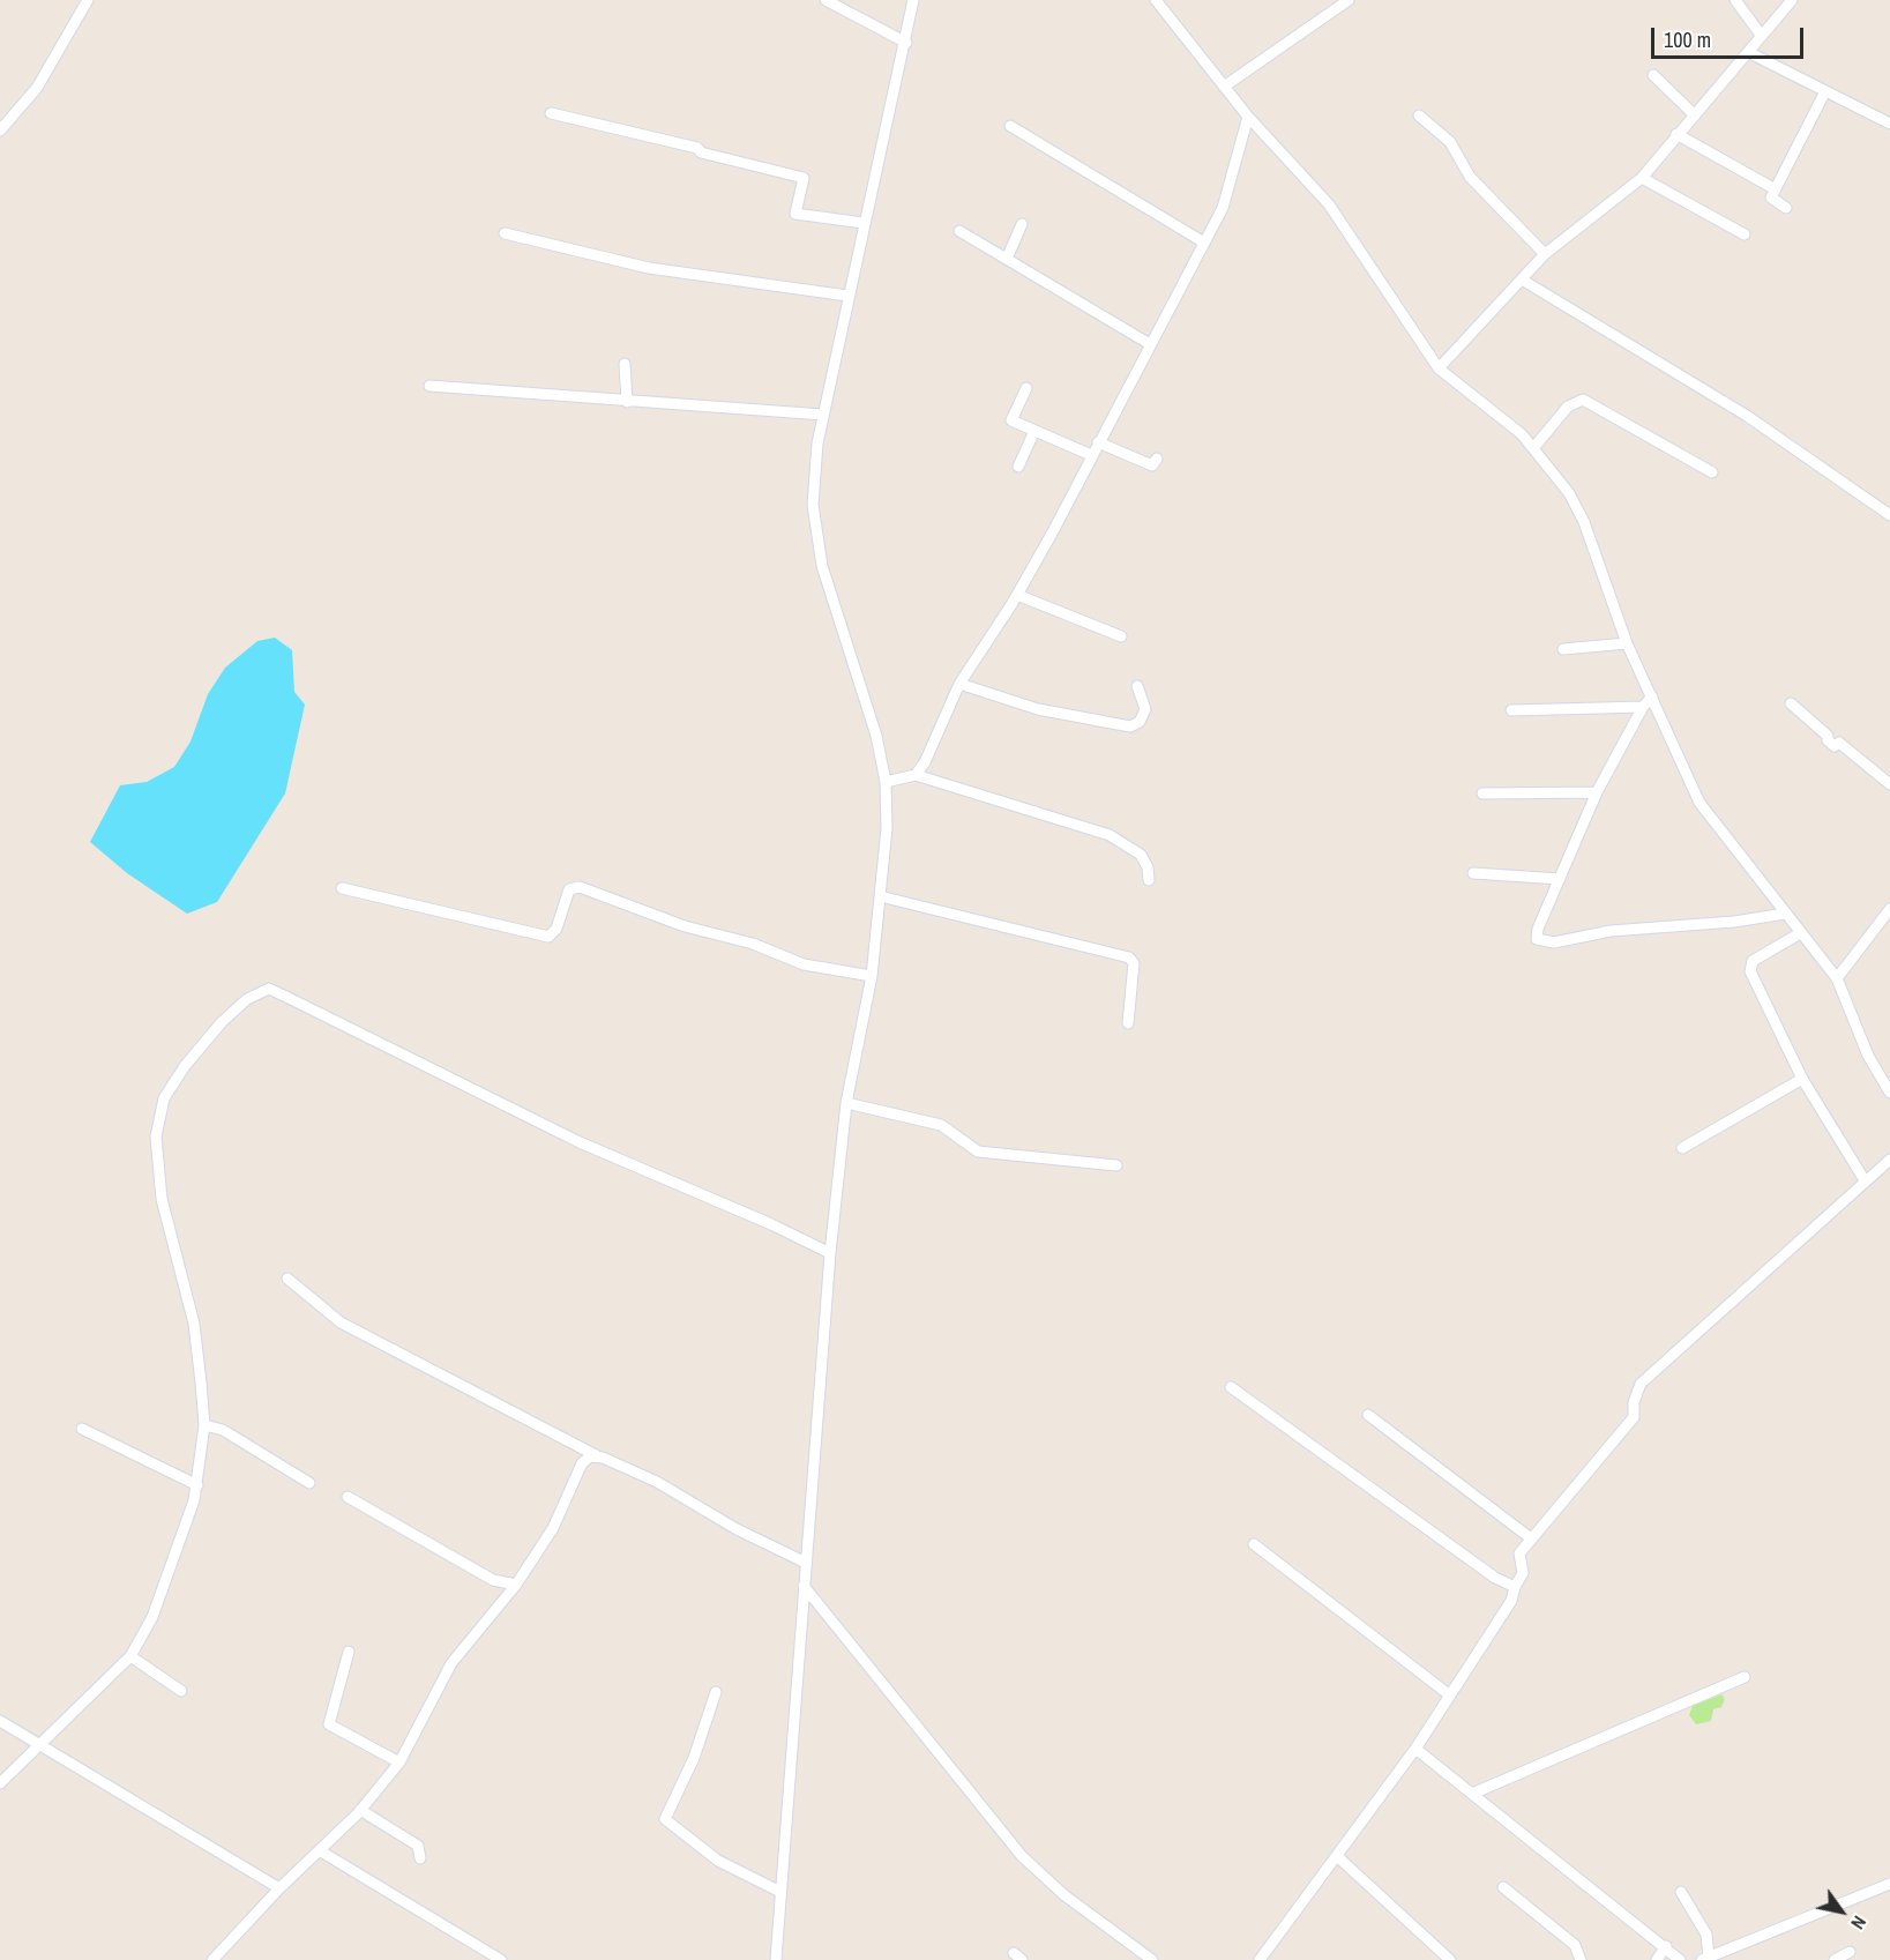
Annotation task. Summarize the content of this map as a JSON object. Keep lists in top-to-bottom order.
{
  "scale_bar": "100 m",
  "north": "bottom right"
}
